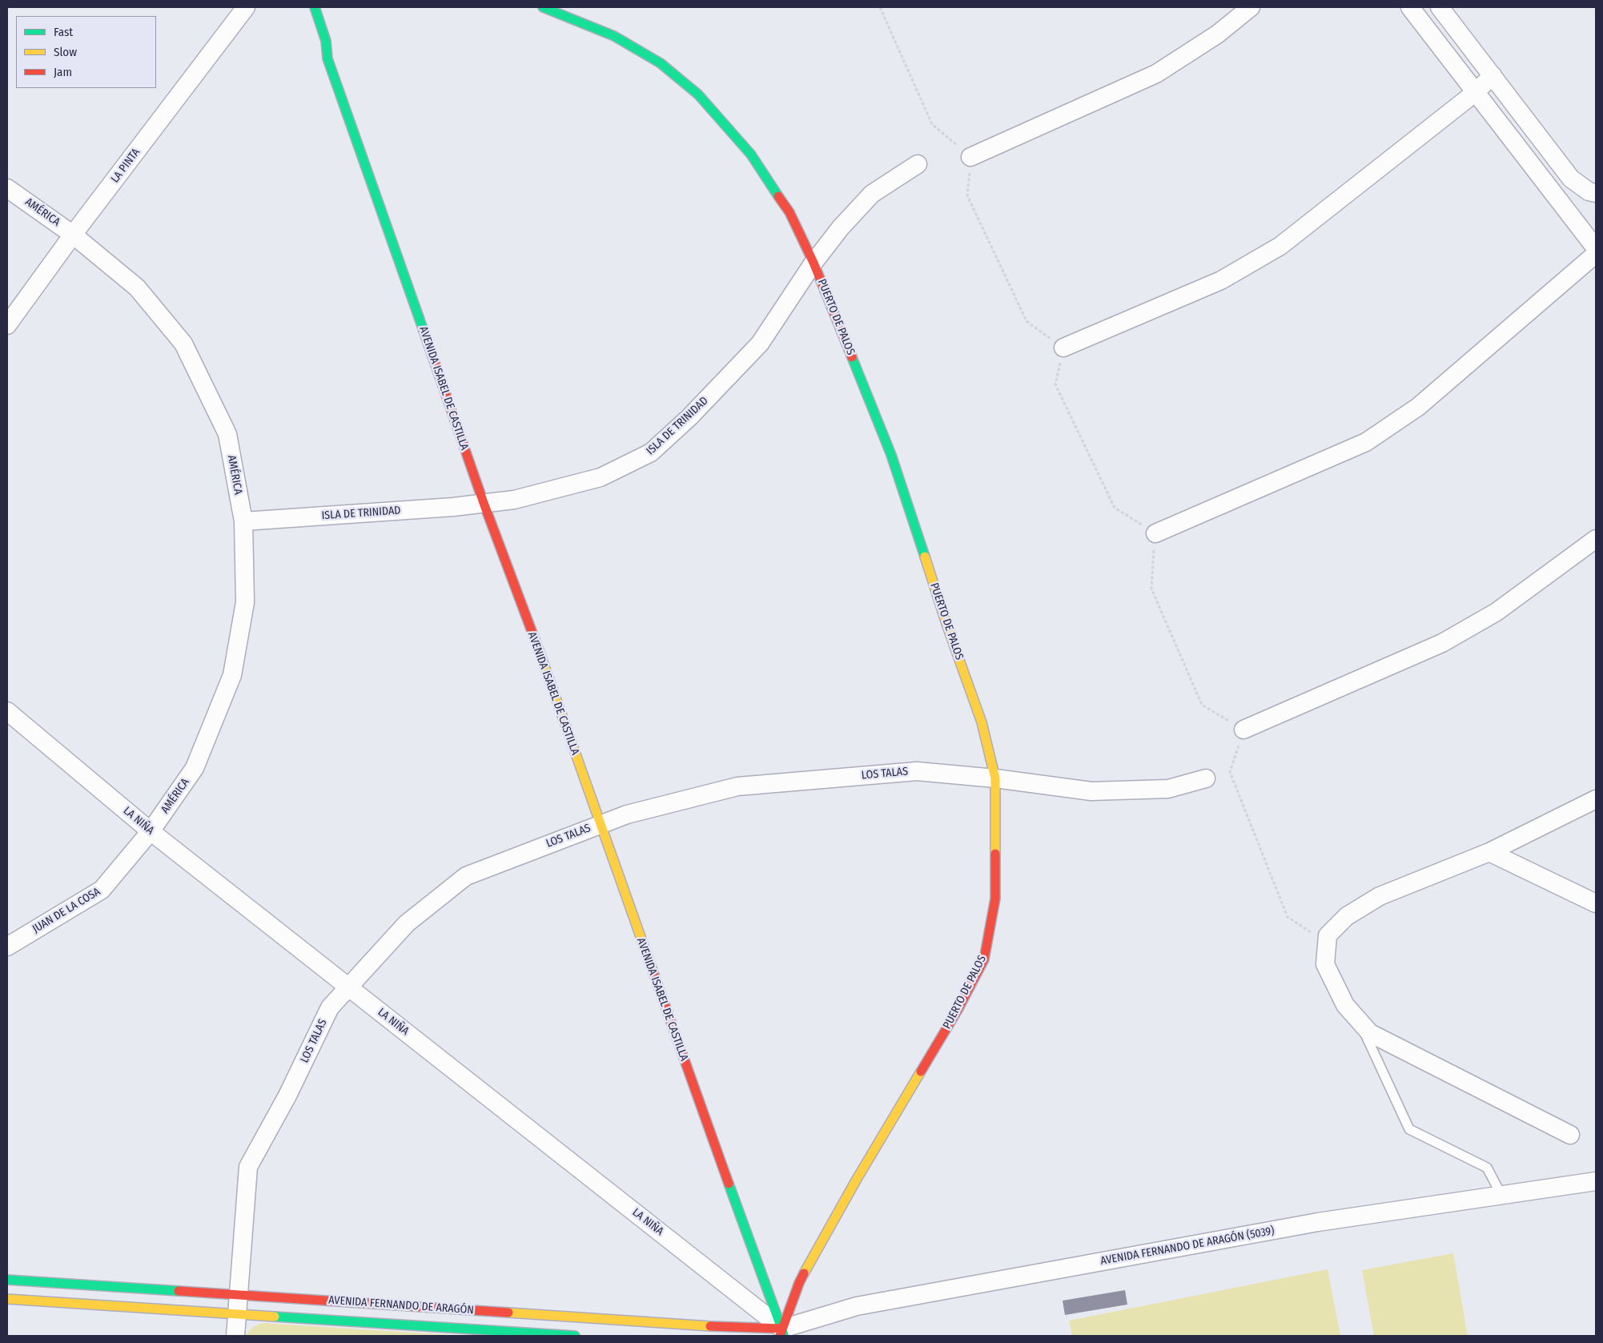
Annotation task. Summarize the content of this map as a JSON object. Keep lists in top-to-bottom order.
{
  "streets": {
    "street": [
      "LA PINTA",
      "AMÉRICA",
      "PUERTO DE PALOS",
      "AVENIDA ISABEL DE CASTILLA",
      "ISLA DE TRINIDAD",
      "LOS TALAS",
      "LA NIÑA",
      "JUAN DE LA COSA",
      "AVENIDA FERNANDO DE ARAGÓN (5039)",
      "AVENIDA FERNANDO DE ARAGÓN"
    ]
  },
  "crossings": [
    ["LA PINTA", "AMÉRICA"],
    ["AMÉRICA", "ISLA DE TRINIDAD"],
    ["AMÉRICA", "LA NIÑA"],
    ["AMÉRICA", "JUAN DE LA COSA"],
    ["PUERTO DE PALOS", "AVENIDA ISABEL DE CASTILLA"],
    ["PUERTO DE PALOS", "ISLA DE TRINIDAD"],
    ["PUERTO DE PALOS", "LOS TALAS"],
    ["PUERTO DE PALOS", "LA NIÑA"],
    ["PUERTO DE PALOS", "AVENIDA FERNANDO DE ARAGÓN (5039)"],
    ["PUERTO DE PALOS", "AVENIDA FERNANDO DE ARAGÓN"],
    ["AVENIDA ISABEL DE CASTILLA", "ISLA DE TRINIDAD"],
    ["AVENIDA ISABEL DE CASTILLA", "LOS TALAS"],
    ["AVENIDA ISABEL DE CASTILLA", "LA NIÑA"],
    ["AVENIDA ISABEL DE CASTILLA", "AVENIDA FERNANDO DE ARAGÓN (5039)"],
    ["AVENIDA ISABEL DE CASTILLA", "AVENIDA FERNANDO DE ARAGÓN"],
    ["LOS TALAS", "LA NIÑA"],
    ["LOS TALAS", "AVENIDA FERNANDO DE ARAGÓN"],
    ["LA NIÑA", "JUAN DE LA COSA"],
    ["LA NIÑA", "AVENIDA FERNANDO DE ARAGÓN (5039)"],
    ["LA NIÑA", "AVENIDA FERNANDO DE ARAGÓN"],
    ["AVENIDA FERNANDO DE ARAGÓN (5039)", "AVENIDA FERNANDO DE ARAGÓN"]
  ],
  "legend": ["Fast", "Slow", "Jam"]
}
